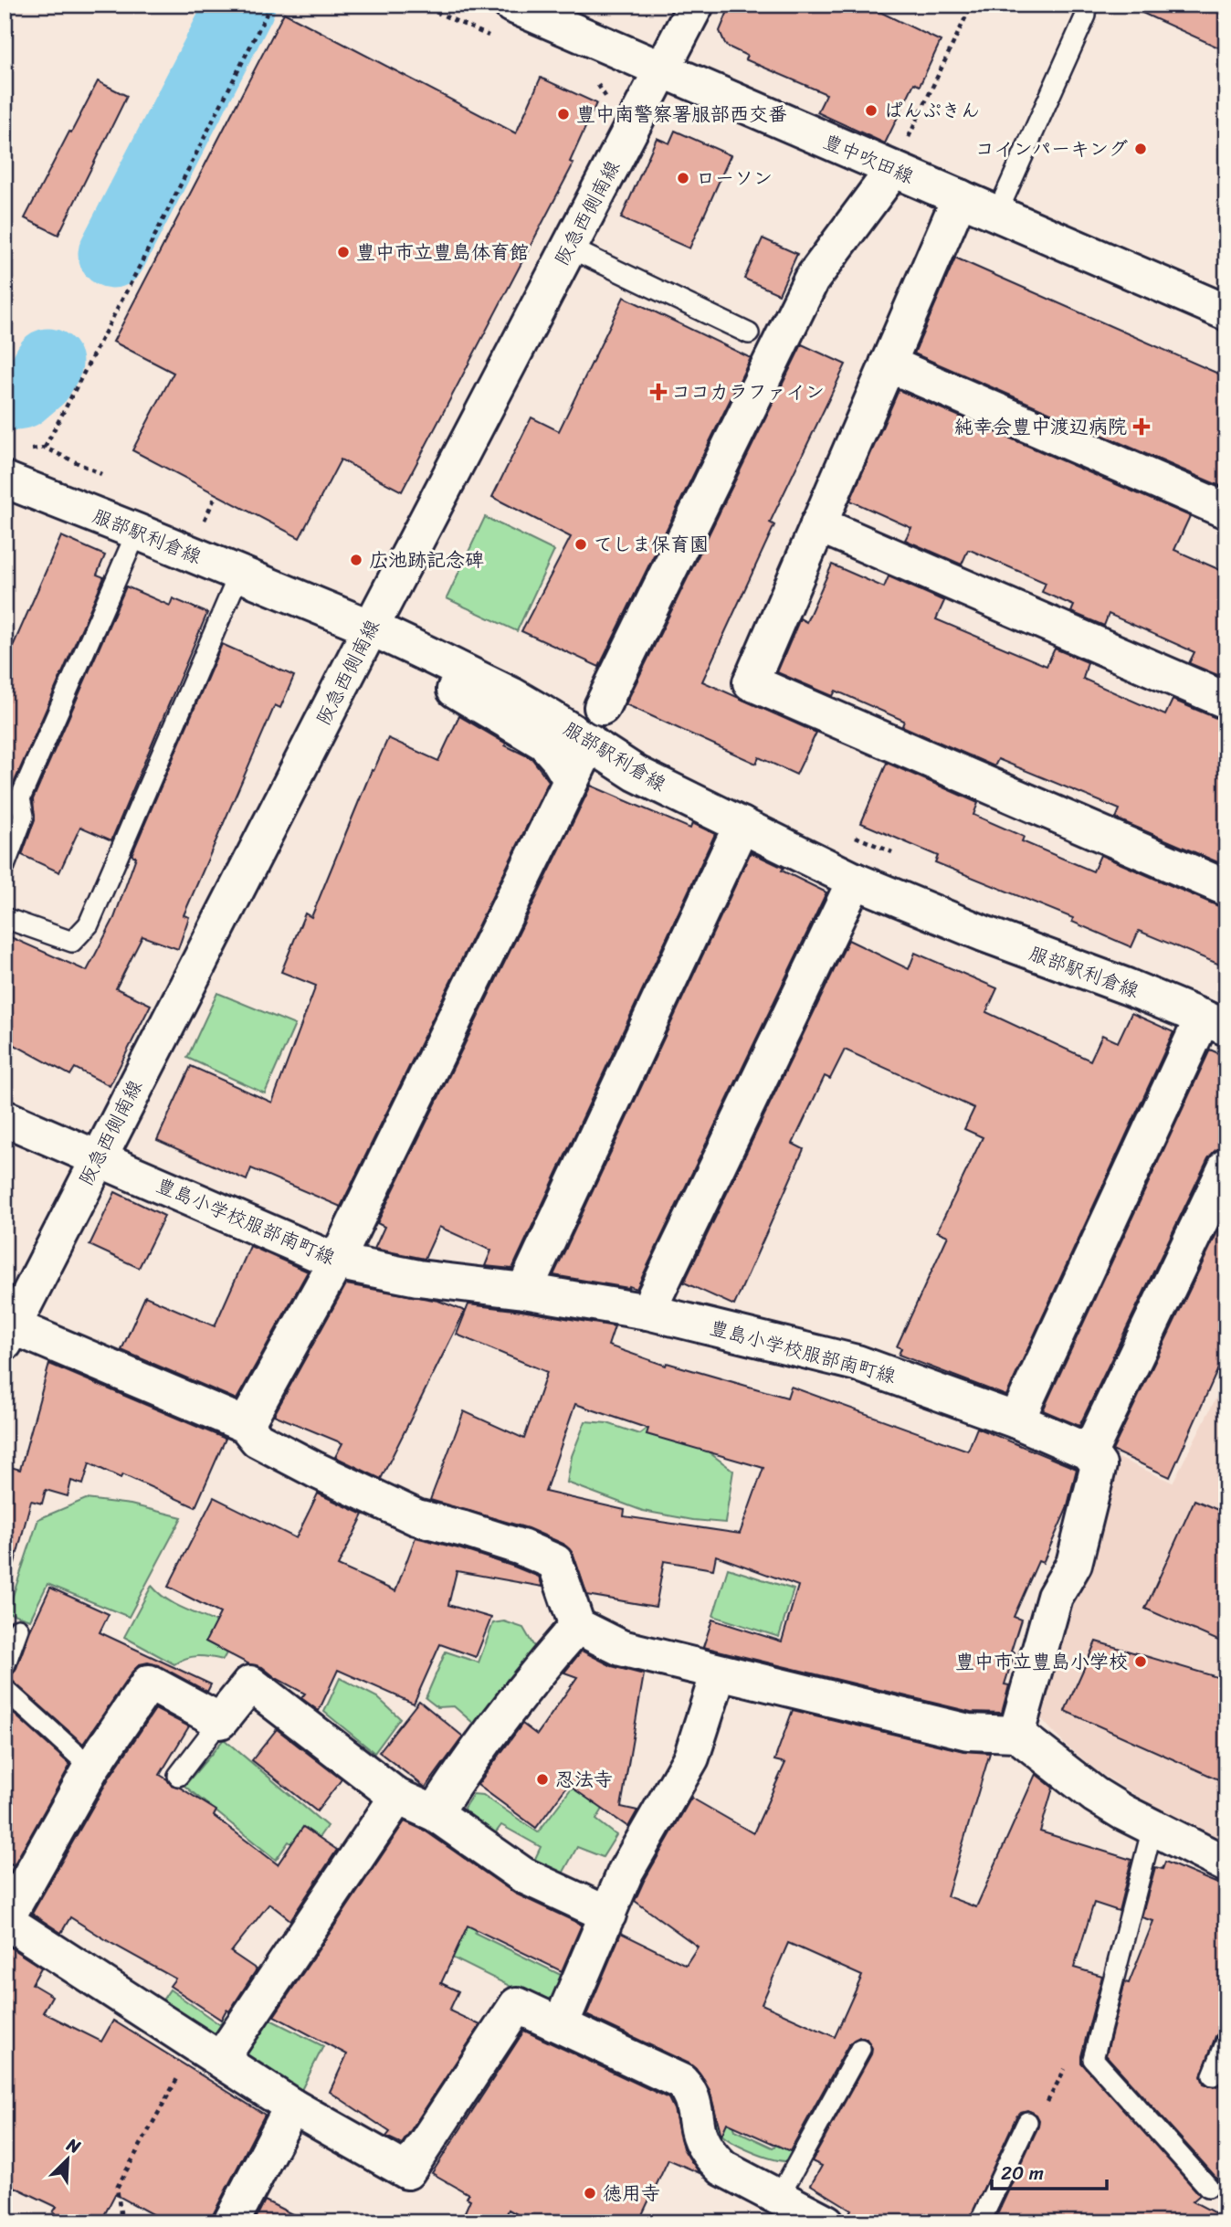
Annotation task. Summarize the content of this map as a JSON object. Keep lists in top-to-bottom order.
{
  "streets": {
    "street": [
      "豊中吹田線",
      "阪急西側南線",
      "服部駅利倉線",
      "豊島小学校服部南町線"
    ]
  },
  "crossings": [
    ["豊中吹田線", "阪急西側南線"],
    ["阪急西側南線", "服部駅利倉線"],
    ["阪急西側南線", "豊島小学校服部南町線"]
  ],
  "places": {
    "other": [
      "ぱんぷきん",
      "豊中南警察署服部西交番",
      "コインパーキング",
      "ローソン",
      "豊中市立豊島体育館",
      "てしま保育園",
      "広池跡記念碑",
      "豊中市立豊島小学校",
      "忍法寺",
      "徳用寺"
    ],
    "health": ["ココカラファイン", "純幸会豊中渡辺病院"]
  },
  "scale_bar": "20 m",
  "north": "top right"
}
